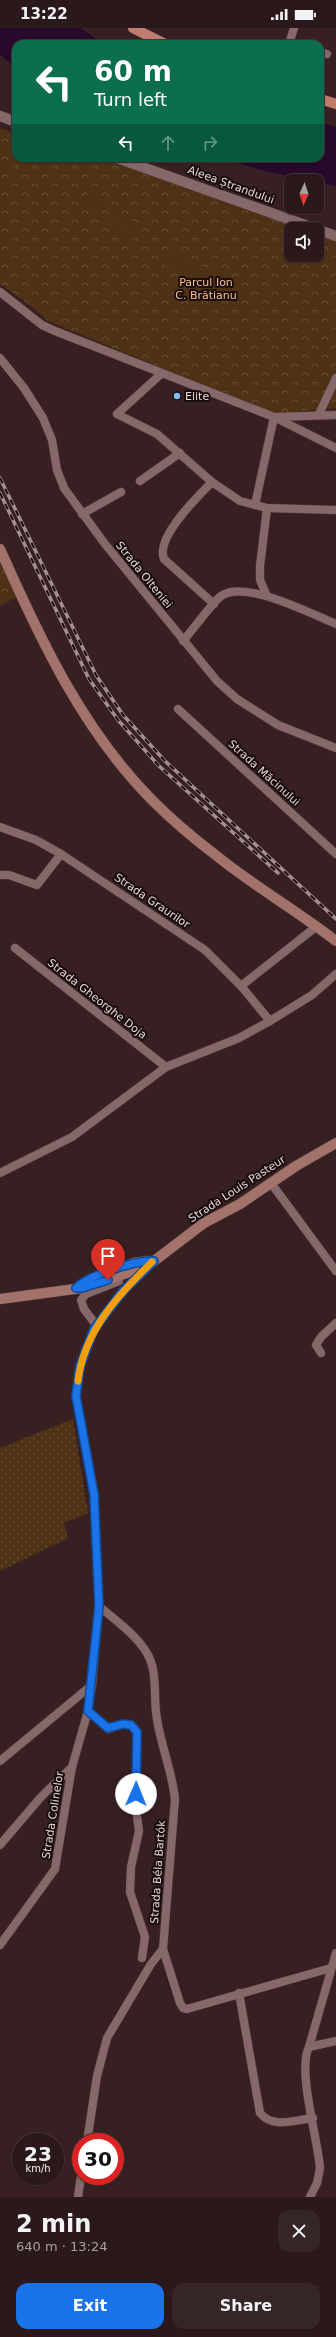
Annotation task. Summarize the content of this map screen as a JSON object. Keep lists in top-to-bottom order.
{
  "streets": {
    "main road": ["Strada Louis Pasteur"],
    "street": [
      "Aleea Ștrandului",
      "Strada Olteniei",
      "Strada Măcinului",
      "Strada Graurilor",
      "Strada Gheorghe Doja",
      "Strada Colinelor",
      "Strada Béla Bartók"
    ]
  },
  "crossings": [
    ["Strada Louis Pasteur", "Strada Colinelor"],
    ["Strada Colinelor", "Strada Béla Bartók"]
  ],
  "parks": ["Parcul Ion C. Brătianu"],
  "places": ["Elite"],
  "north": "bottom",
  "page": {
    "status": "13:22",
    "turn": ["60 m", "Turn left"],
    "speed": "23 km/h",
    "limit": "30",
    "heading": ["2 min", "640 m · 13:24"],
    "buttons": ["Exit", "Share"]
  }
}
